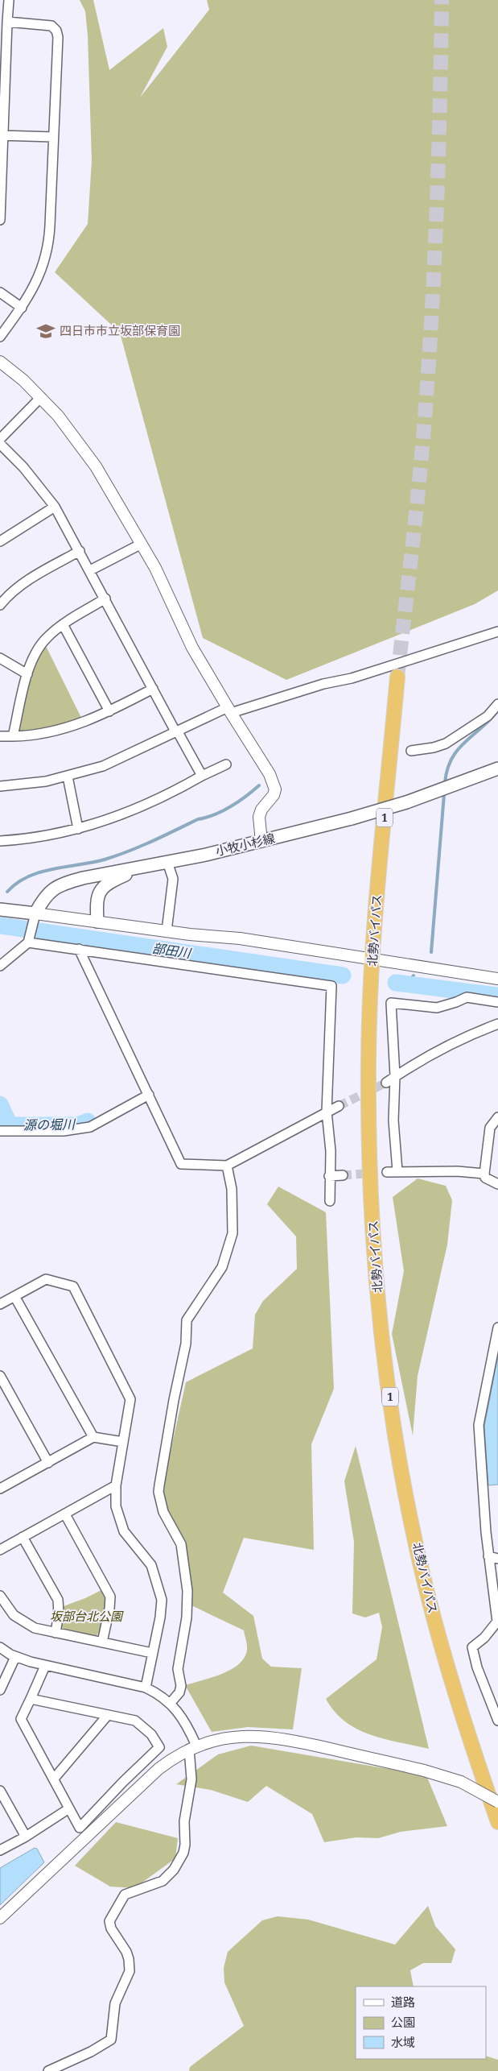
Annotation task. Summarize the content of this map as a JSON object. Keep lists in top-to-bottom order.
{
  "streets": {
    "highway": ["1", "北勢バイパス"],
    "main road": ["小牧小杉線"]
  },
  "water": ["部田川", "源の堀川"],
  "parks": ["坂部台北公園"],
  "places": {
    "school or university": ["四日市市立坂部保育園"]
  },
  "legend": ["道路", "公園", "水域"]
}
